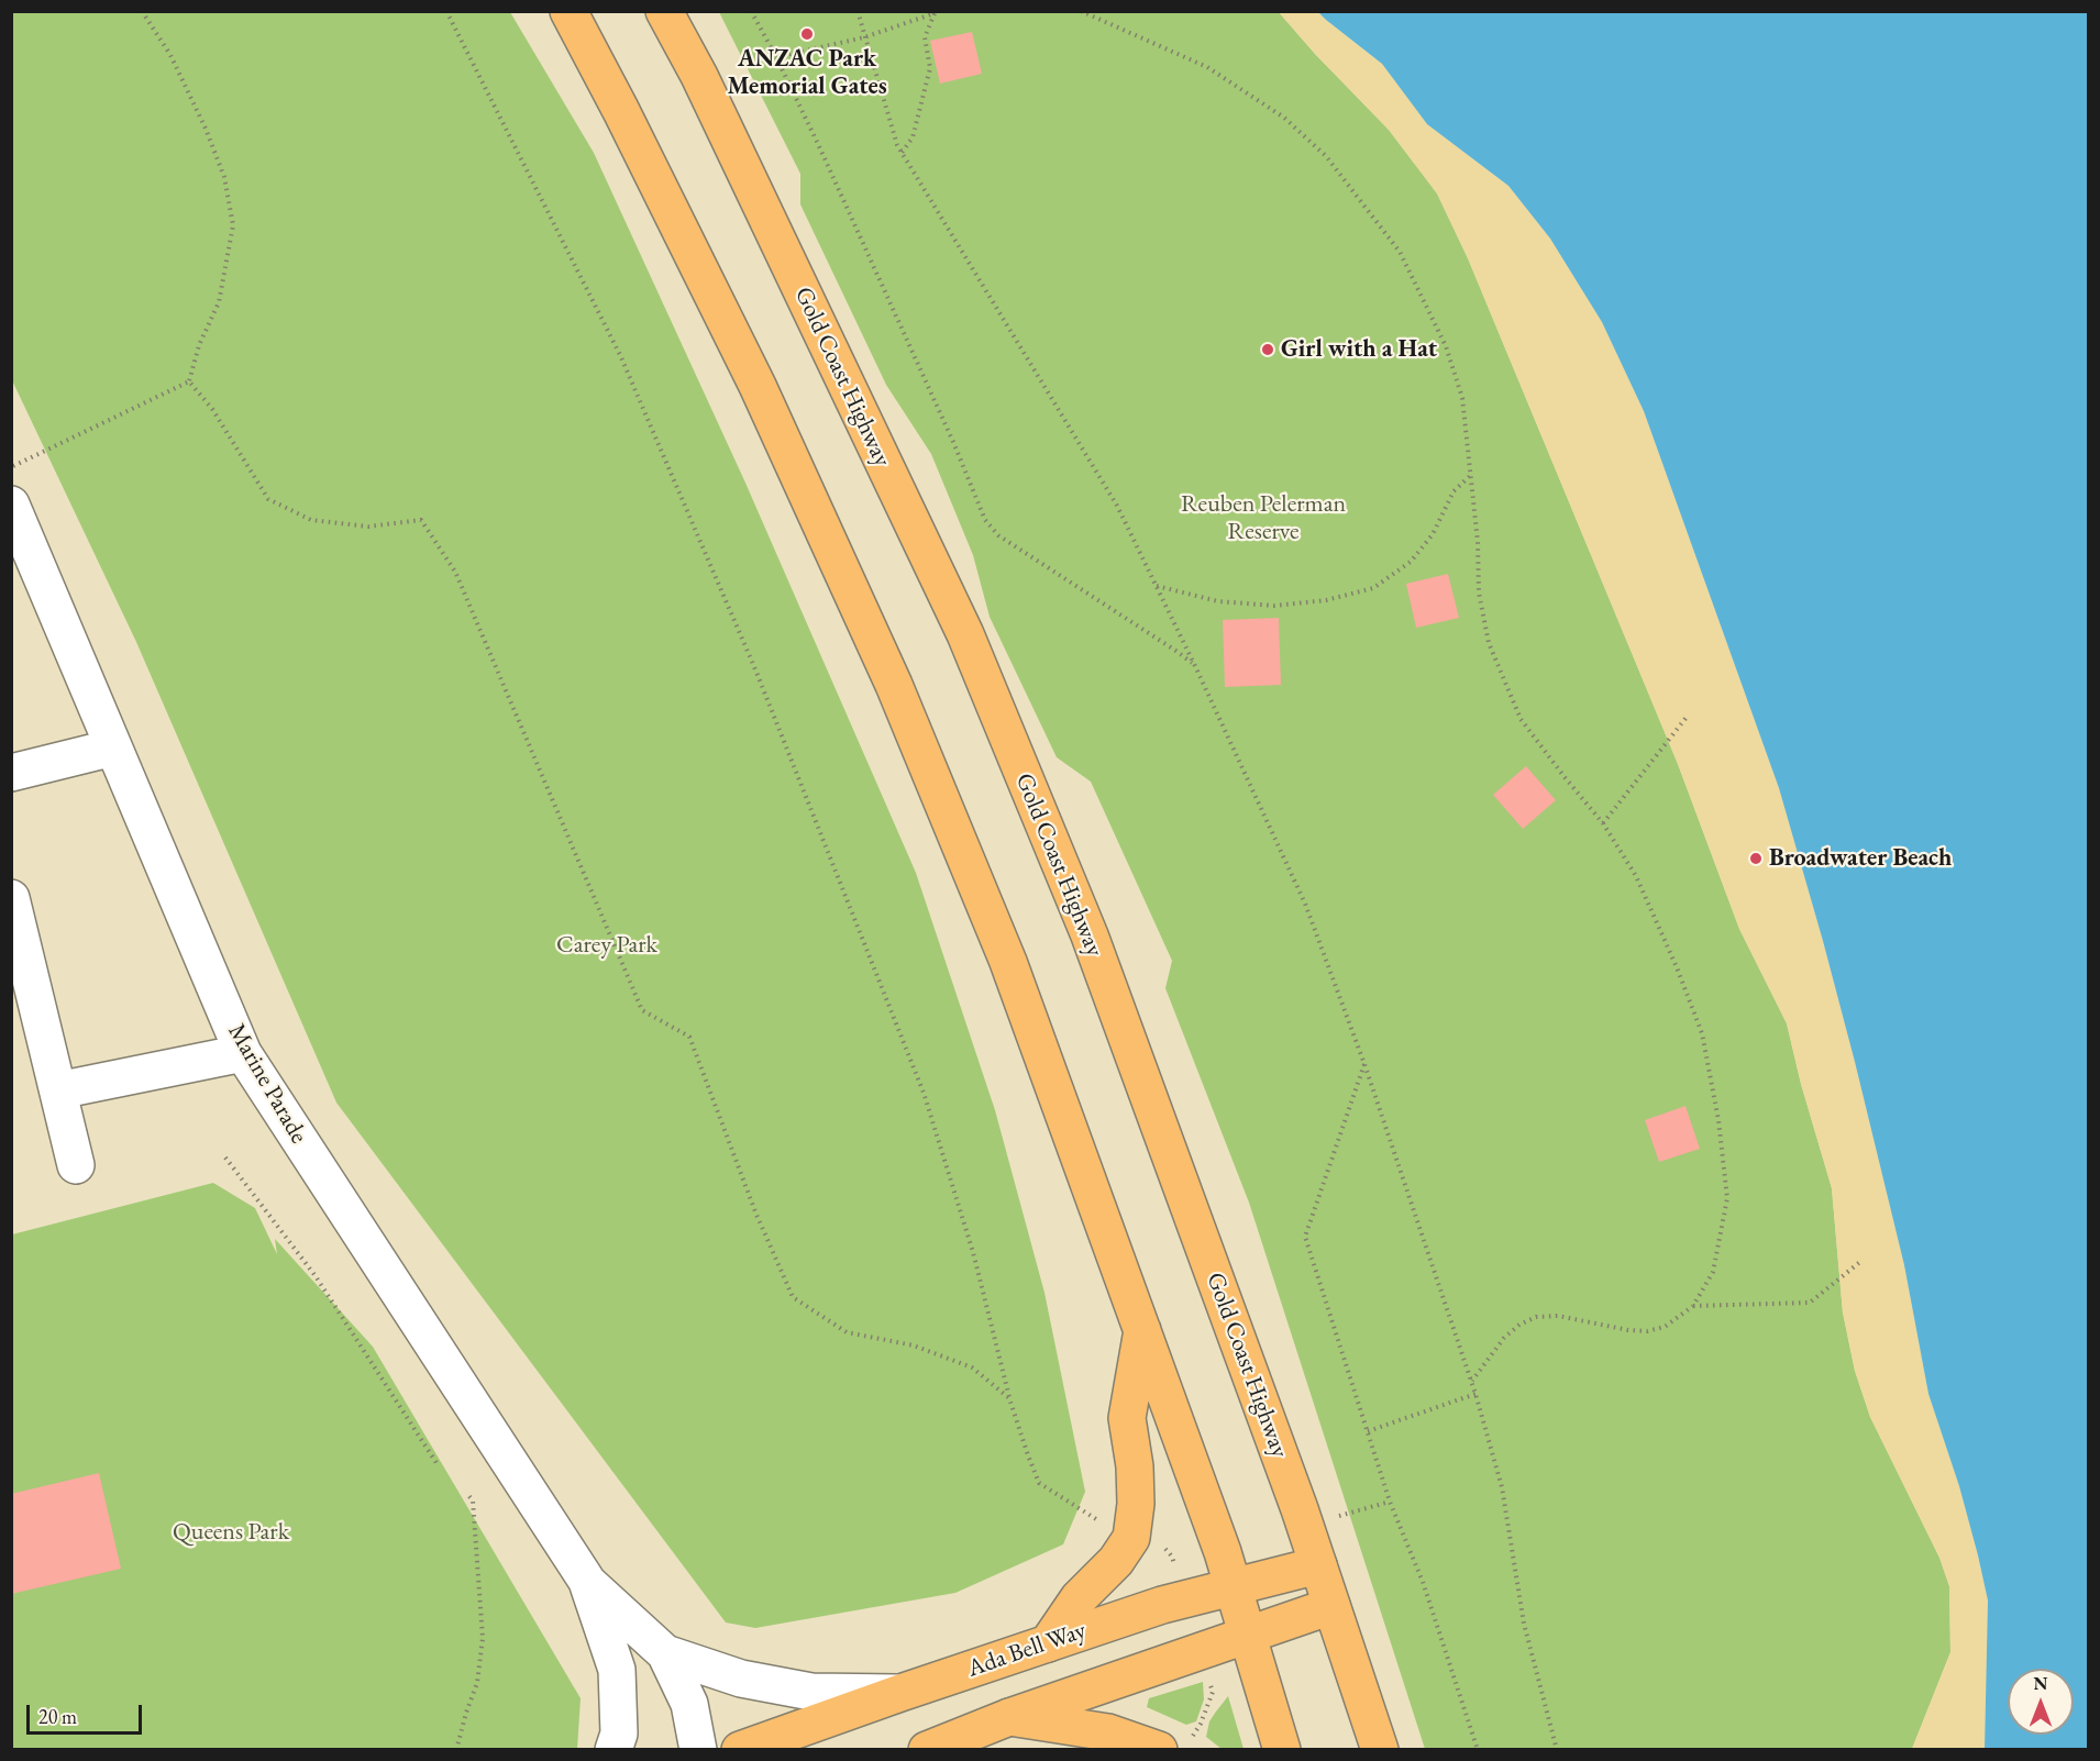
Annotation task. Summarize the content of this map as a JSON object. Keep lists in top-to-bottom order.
{
  "streets": {
    "main road": ["Gold Coast Highway", "Ada Bell Way"],
    "street": ["Marine Parade"]
  },
  "crossings": [
    ["Gold Coast Highway", "Ada Bell Way"]
  ],
  "parks": ["Reuben Pelerman Reserve", "Carey Park", "Queens Park"],
  "places": ["ANZAC Park Memorial Gates", "Girl with a Hat", "Broadwater Beach"],
  "scale_bar": "20 m",
  "north": "top"
}
